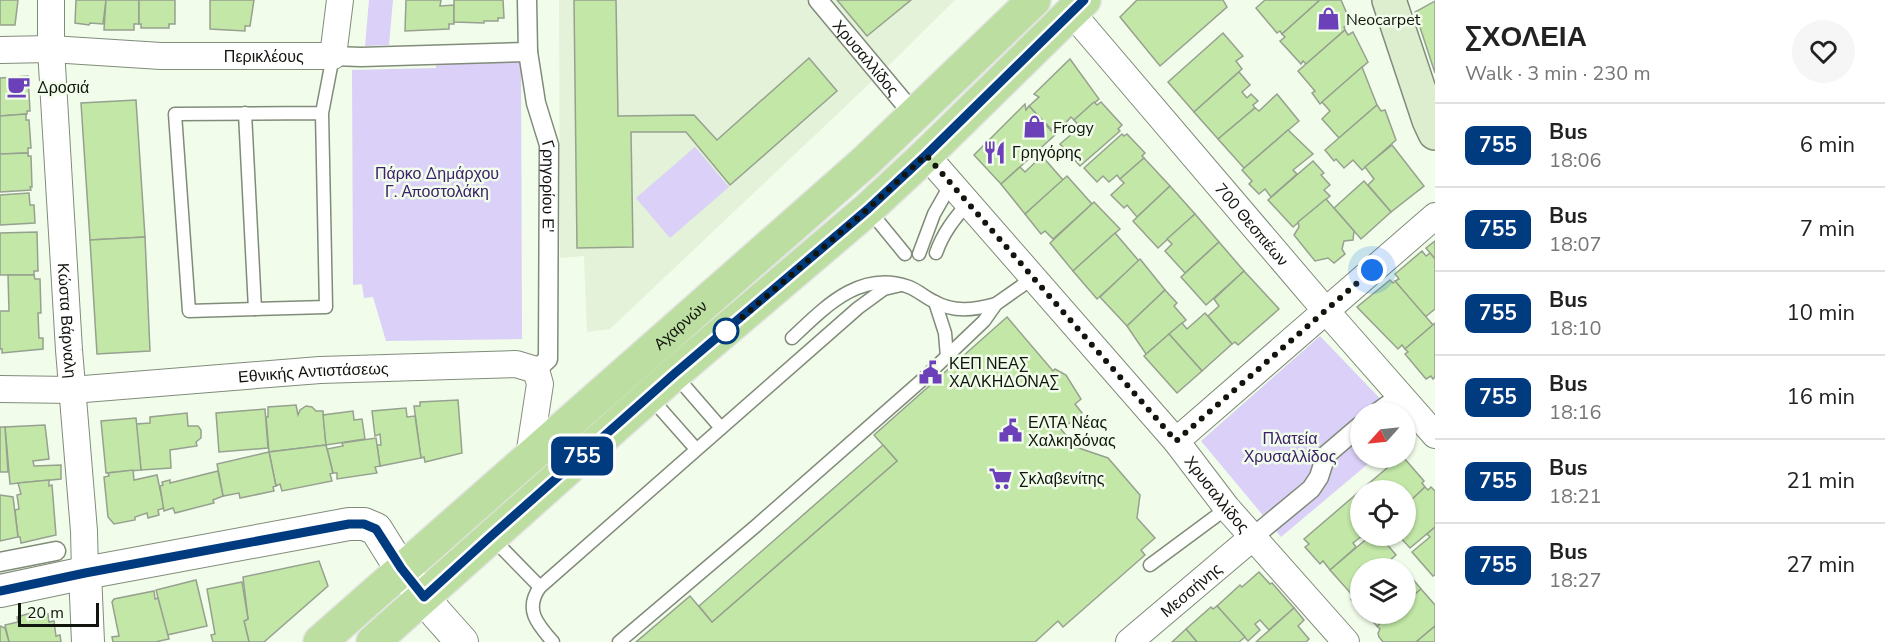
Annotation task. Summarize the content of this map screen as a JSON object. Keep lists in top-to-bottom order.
{
  "streets": {
    "main road": ["Αχαρνών"],
    "street": [
      "Περικλέους",
      "Χρυσαλλίδος",
      "Γρηγορίου Ε'",
      "700 Θεσπιέων",
      "Κώστα Βάρναλη",
      "Εθνικής Αντιστάσεως",
      "Μεσσήνης"
    ]
  },
  "crossings": [
    ["Περικλέους", "Γρηγορίου Ε'"],
    ["Περικλέους", "Κώστα Βάρναλη"],
    ["Χρυσαλλίδος", "Αχαρνών"],
    ["Χρυσαλλίδος", "Μεσσήνης"],
    ["Γρηγορίου Ε'", "Εθνικής Αντιστάσεως"],
    ["700 Θεσπιέων", "Αχαρνών"],
    ["Κώστα Βάρναλη", "Εθνικής Αντιστάσεως"]
  ],
  "parks": ["Πάρκο Δημάρχου Γ. Αποστολάκη", "Πλατεία Χρυσαλλίδος"],
  "places": {
    "shop": ["Neocarpet", "Frogy"],
    "cafe": ["Δροσιά"],
    "restaurant": ["Γρηγόρης"],
    "public building": ["ΚΕΠ ΝΕΑΣ ΧΑΛΚΗΔΟΝΑΣ", "ΕΛΤΑ Νέας Χαλκηδόνας"],
    "supermarket": ["Σκλαβενίτης"]
  },
  "lines": ["bus line 755"],
  "scale_bar": "20 m",
  "north": "bottom left",
  "page": {
    "on_map": "755",
    "heading": ["ΣΧΟΛΕΙΑ", "Walk · 3 min · 230 m"],
    "list": [
      {
        "mark": "755",
        "name": "Bus",
        "note": "18:06",
        "value": "6 min"
      },
      {
        "mark": "755",
        "name": "Bus",
        "note": "18:07",
        "value": "7 min"
      },
      {
        "mark": "755",
        "name": "Bus",
        "note": "18:10",
        "value": "10 min"
      },
      {
        "mark": "755",
        "name": "Bus",
        "note": "18:16",
        "value": "16 min"
      },
      {
        "mark": "755",
        "name": "Bus",
        "note": "18:21",
        "value": "21 min"
      },
      {
        "mark": "755",
        "name": "Bus",
        "note": "18:27",
        "value": "27 min"
      }
    ],
    "scale": "20 m"
  }
}
